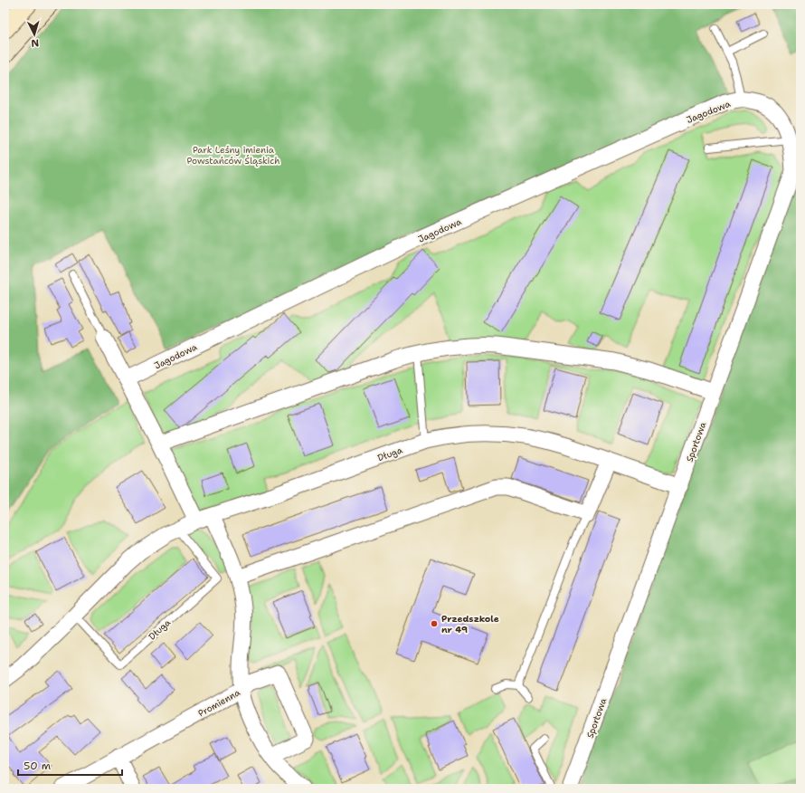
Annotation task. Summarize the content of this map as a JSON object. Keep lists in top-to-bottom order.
{
  "streets": {
    "street": [
      "Jagodowa",
      "Sportowa",
      "Długa",
      "Promienna"
    ]
  },
  "crossings": [
    ["Jagodowa", "Sportowa"],
    ["Sportowa", "Długa"]
  ],
  "parks": ["Park Leśny imienia Powstańców Śląskich"],
  "places": ["Przedszkole nr 49"],
  "scale_bar": "50 m",
  "north": "bottom"
}
